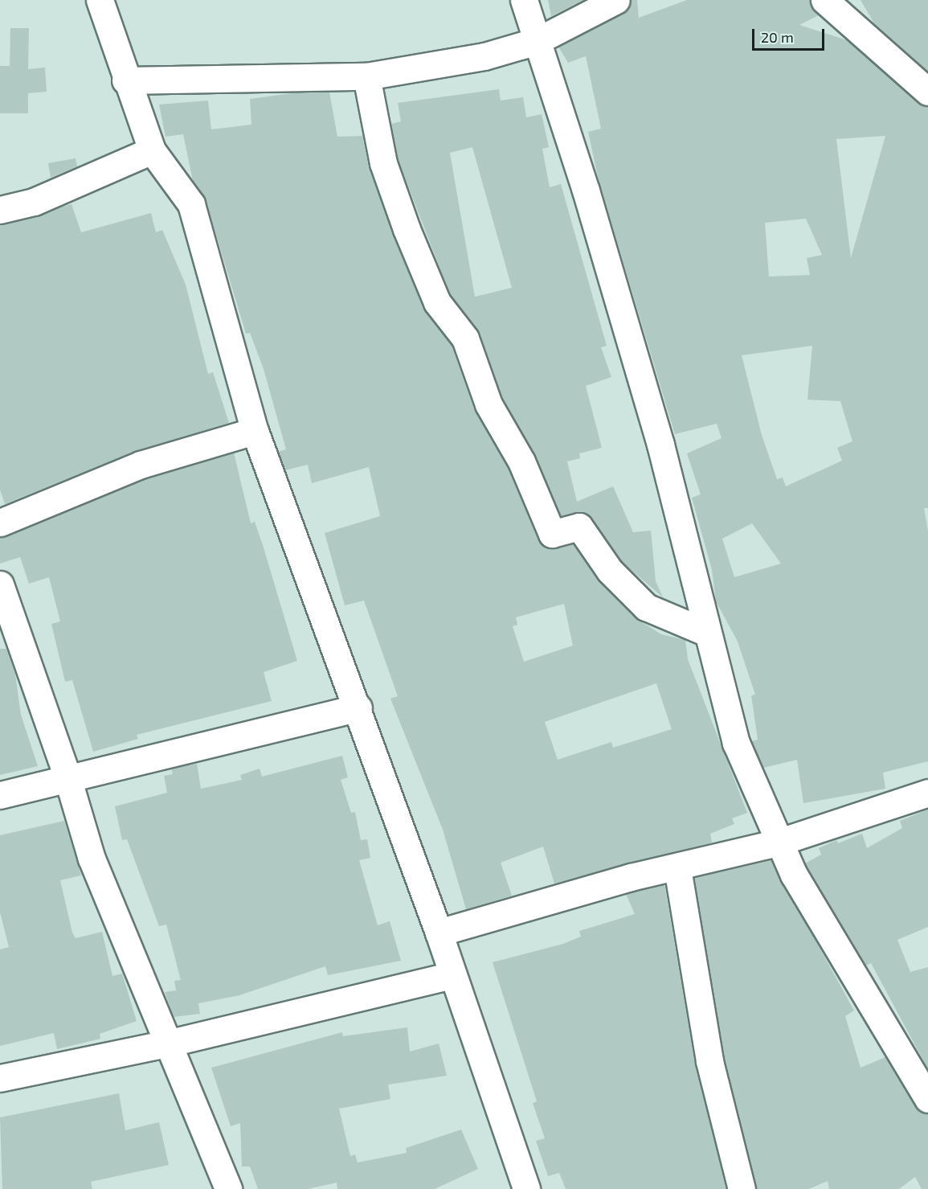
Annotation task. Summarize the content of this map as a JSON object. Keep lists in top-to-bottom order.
{
  "scale_bar": "20 m"
}
